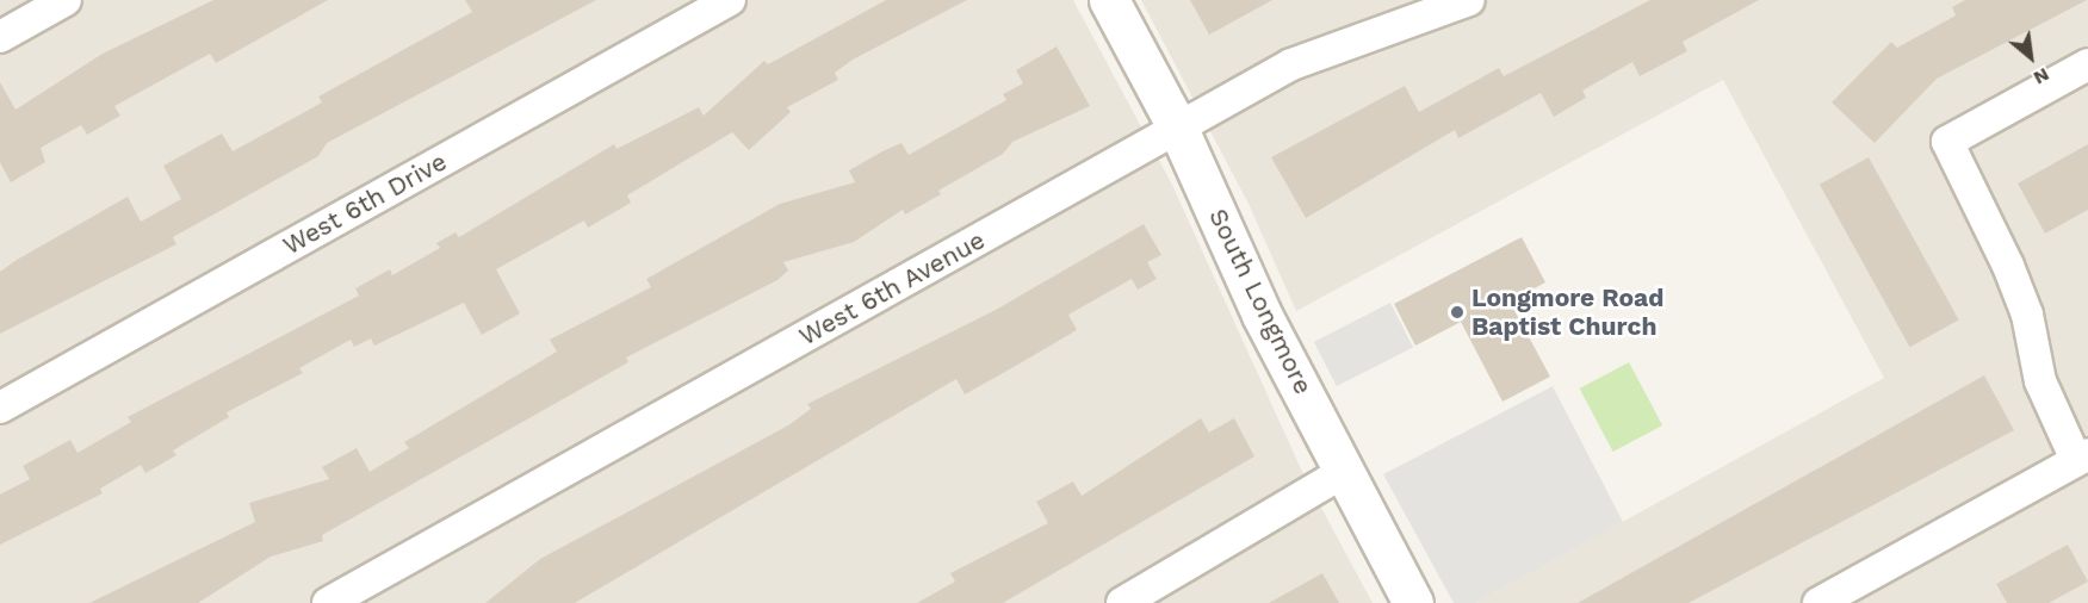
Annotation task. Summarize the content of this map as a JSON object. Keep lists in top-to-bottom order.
{
  "streets": {
    "street": ["West 6th Drive", "West 6th Avenue", "South Longmore"]
  },
  "crossings": [
    ["West 6th Avenue", "South Longmore"]
  ],
  "places": ["Longmore Road Baptist Church"],
  "north": "bottom right"
}
